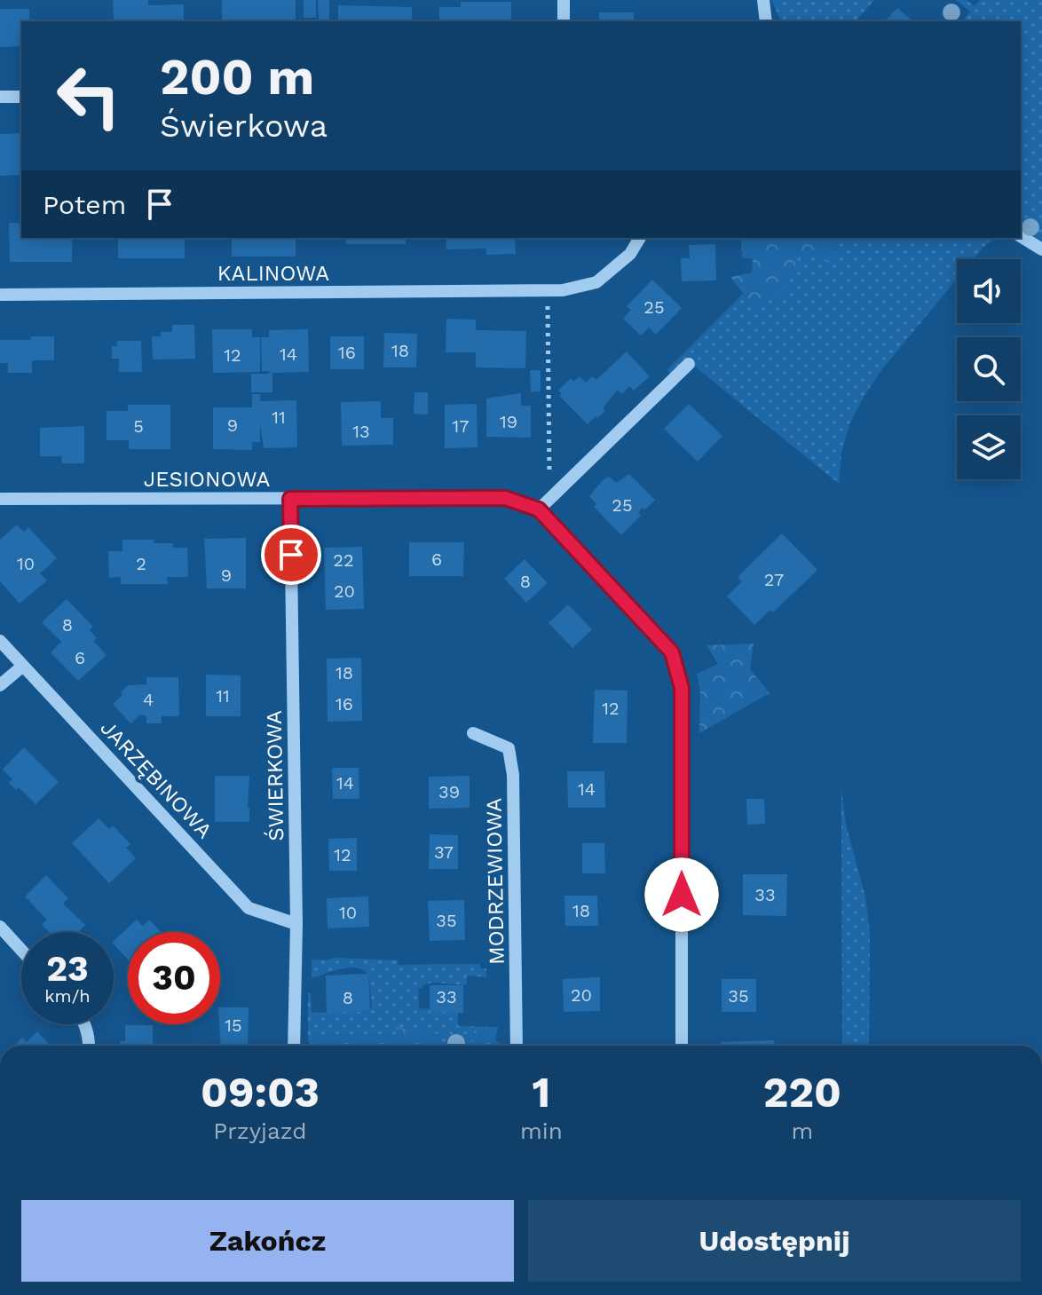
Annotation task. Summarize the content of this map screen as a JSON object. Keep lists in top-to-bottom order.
{
  "streets": {
    "street": [
      "KALINOWA",
      "JESIONOWA",
      "ŚWIERKOWA",
      "JARZĘBINOWA",
      "MODRZEWIOWA"
    ]
  },
  "crossings": [
    ["JESIONOWA", "ŚWIERKOWA"],
    ["ŚWIERKOWA", "JARZĘBINOWA"]
  ],
  "house_numbers": [
    "25",
    "18",
    "16",
    "14",
    "12",
    "11",
    "19",
    "9",
    "5",
    "17",
    "13",
    "25",
    "6",
    "22",
    "10",
    "2",
    "9",
    "27",
    "8",
    "20",
    "8",
    "6",
    "18",
    "11",
    "4",
    "16",
    "12",
    "14",
    "14",
    "39",
    "37",
    "12",
    "33",
    "18",
    "10",
    "35",
    "20",
    "35",
    "33",
    "8",
    "15"
  ],
  "page": {
    "turn": ["200 m", "Świerkowa"],
    "then": "Potem",
    "speed": "23 km/h",
    "limit": "30",
    "eta": [
      "09:03",
      "Przyjazd",
      "1",
      "min",
      "220",
      "m"
    ],
    "buttons": ["Zakończ", "Udostępnij"]
  }
}
